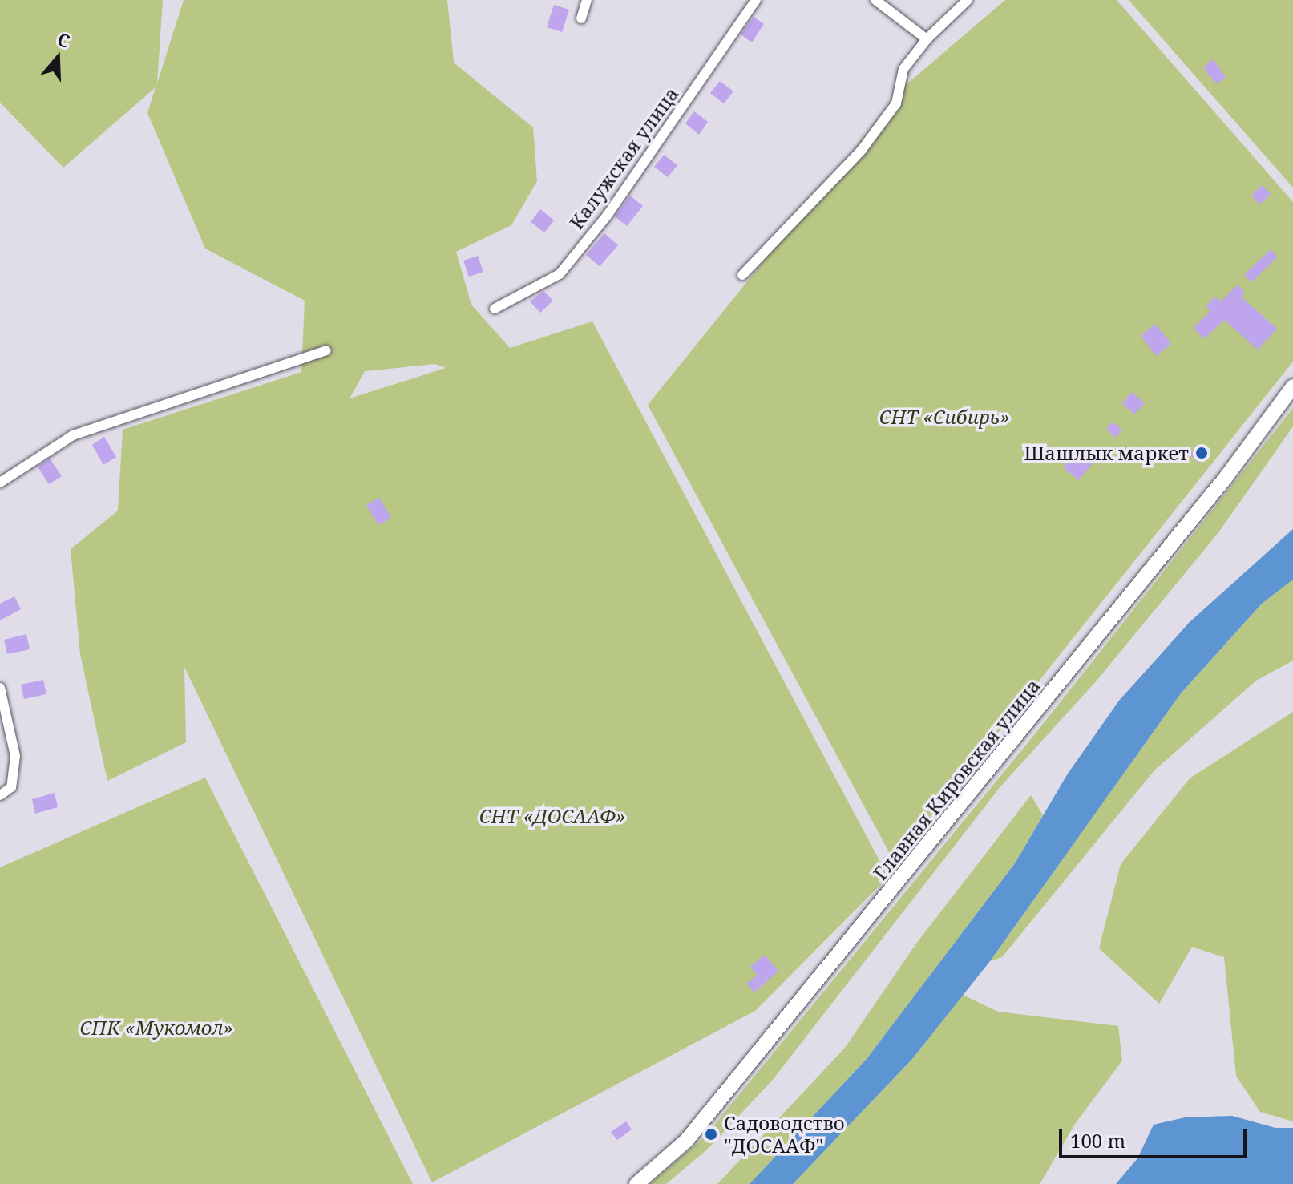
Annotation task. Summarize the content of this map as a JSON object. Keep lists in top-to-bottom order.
{
  "streets": {
    "main road": ["Главная Кировская улица"],
    "street": ["Калужская улица"]
  },
  "parks": ["СНТ «Сибирь»", "СНТ «ДОСААФ»", "СПК «Мукомол»"],
  "places": ["Шашлык маркет", "Садоводство \"ДОСААФ\""],
  "scale_bar": "100 m",
  "north": "top"
}
